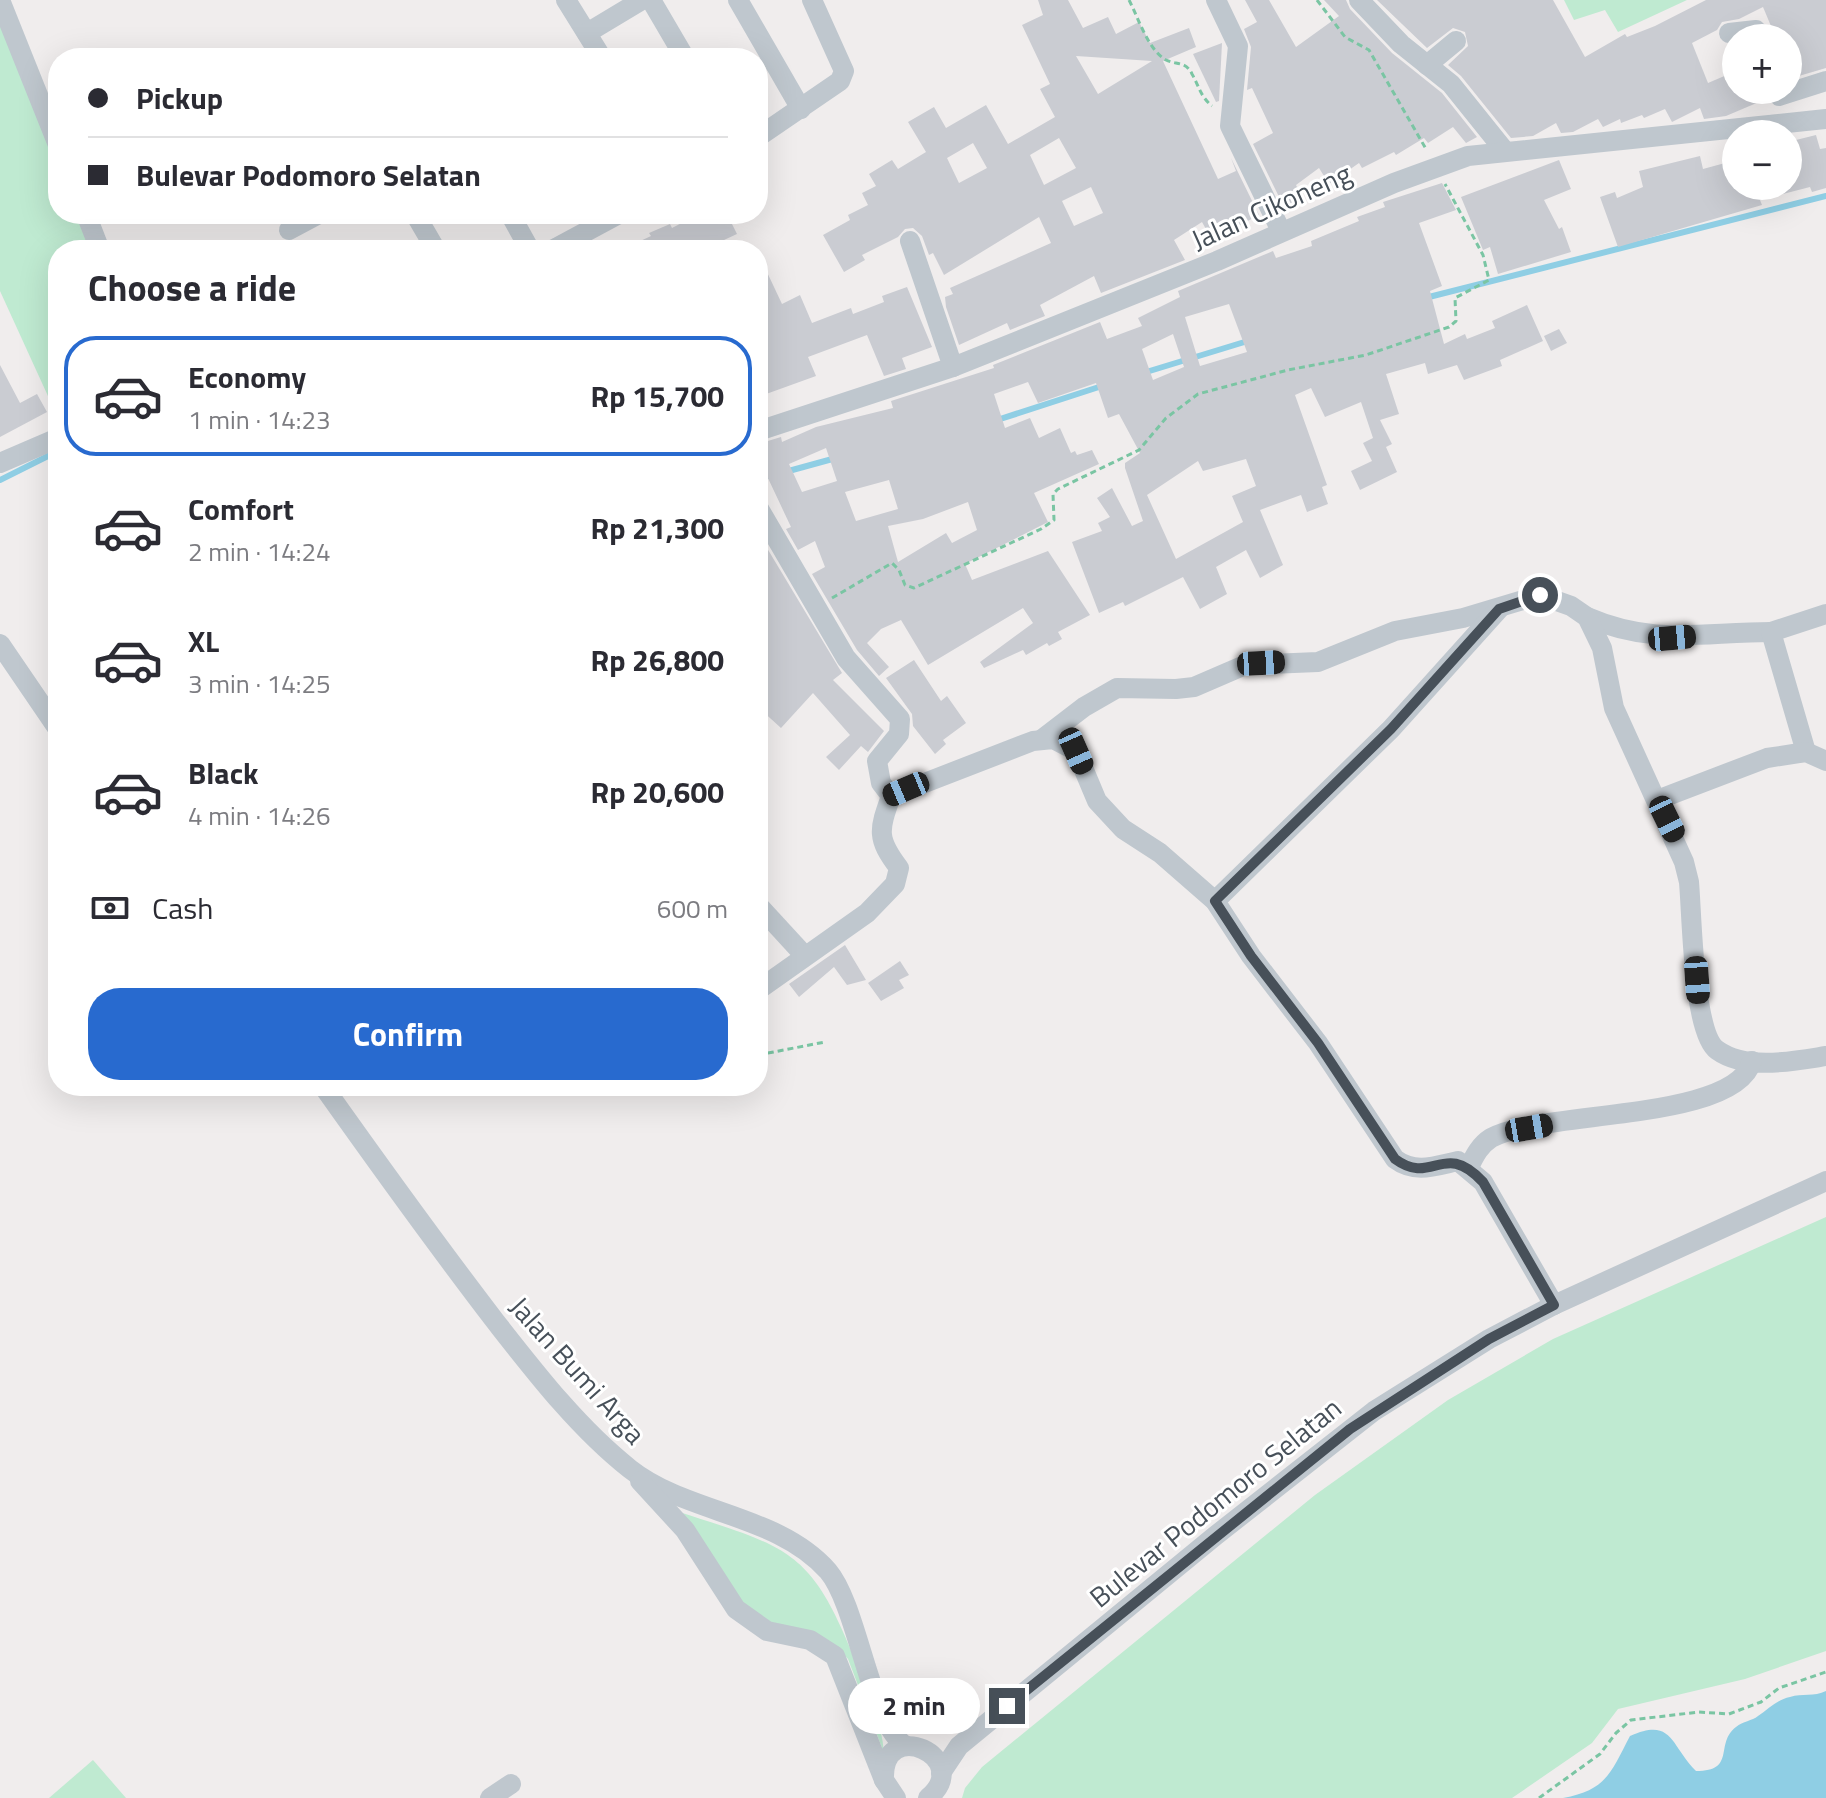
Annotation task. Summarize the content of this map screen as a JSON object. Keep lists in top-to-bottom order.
{
  "streets": {
    "street": ["Jalan Cikoneng", "Jalan Bumi Arga", "Bulevar Podomoro Selatan"]
  },
  "crossings": [
    ["Jalan Bumi Arga", "Bulevar Podomoro Selatan"]
  ],
  "page": {
    "map_buttons": ["+", "−"],
    "banner": ["Pickup", "Bulevar Podomoro Selatan"],
    "heading": "Choose a ride",
    "list": [
      {
        "name": "Economy",
        "note": "1 min · 14:23",
        "value": "Rp 15,700"
      },
      {
        "name": "Comfort",
        "note": "2 min · 14:24",
        "value": "Rp 21,300"
      },
      {
        "name": "XL",
        "note": "3 min · 14:25",
        "value": "Rp 26,800"
      },
      {
        "name": "Black",
        "note": "4 min · 14:26",
        "value": "Rp 20,600"
      }
    ],
    "pay": ["Cash", "600 m"],
    "buttons": "Confirm",
    "bubble": "2 min"
  }
}
